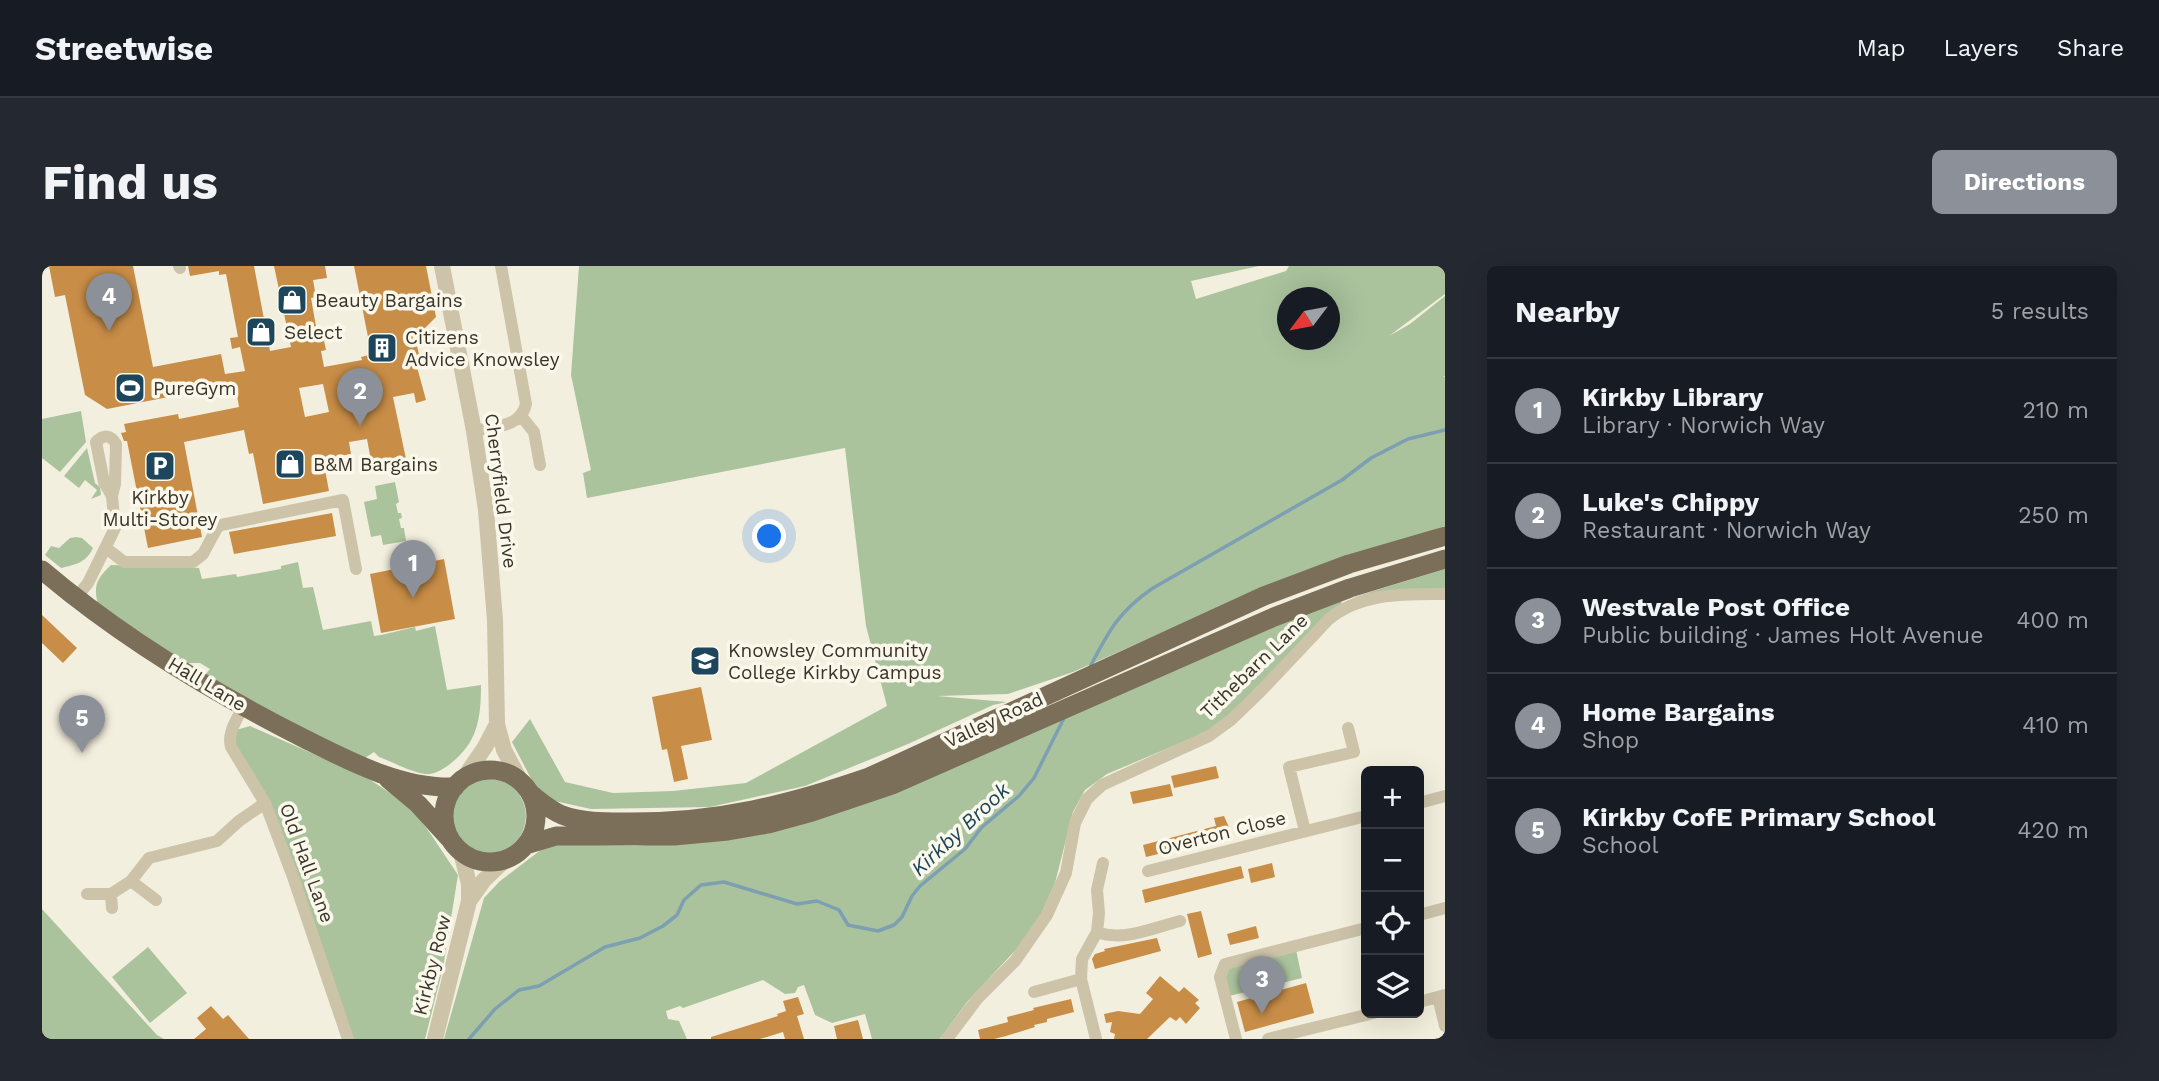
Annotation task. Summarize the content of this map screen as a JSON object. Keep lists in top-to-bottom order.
{
  "streets": {
    "main road": ["Hall Lane", "Valley Road"],
    "street": [
      "Cherryfield Drive",
      "Tithebarn Lane",
      "Overton Close",
      "Old Hall Lane",
      "Kirkby Row"
    ]
  },
  "crossings": [
    ["Cherryfield Drive", "Hall Lane"],
    ["Cherryfield Drive", "Valley Road"],
    ["Cherryfield Drive", "Kirkby Row"],
    ["Hall Lane", "Valley Road"],
    ["Hall Lane", "Old Hall Lane"],
    ["Hall Lane", "Kirkby Row"],
    ["Valley Road", "Kirkby Row"]
  ],
  "water": ["Kirkby Brook"],
  "places": {
    "shop": ["Beauty Bargains", "Select", "B&M Bargains"],
    "building": ["Citizens Advice Knowsley"],
    "sports": ["PureGym"],
    "parking": ["Kirkby Multi-Storey"],
    "school or university": ["Knowsley Community College Kirkby Campus"]
  },
  "north": "bottom left",
  "page": {
    "header": "Streetwise",
    "nav": ["Map", "Layers", "Share"],
    "buttons": "Directions",
    "title": "Find us",
    "heading": ["Nearby", "5 results"],
    "pins": [
      "4",
      "2",
      "1",
      "5",
      "3"
    ],
    "list": [
      {
        "mark": "1",
        "name": "Kirkby Library",
        "note": "Library · Norwich Way",
        "value": "210 m"
      },
      {
        "mark": "2",
        "name": "Luke's Chippy",
        "note": "Restaurant · Norwich Way",
        "value": "250 m"
      },
      {
        "mark": "3",
        "name": "Westvale Post Office",
        "note": "Public building · James Holt Avenue",
        "value": "400 m"
      },
      {
        "mark": "4",
        "name": "Home Bargains",
        "note": "Shop",
        "value": "410 m"
      },
      {
        "mark": "5",
        "name": "Kirkby CofE Primary School",
        "note": "School",
        "value": "420 m"
      }
    ],
    "map_buttons": ["+", "−"]
  }
}
